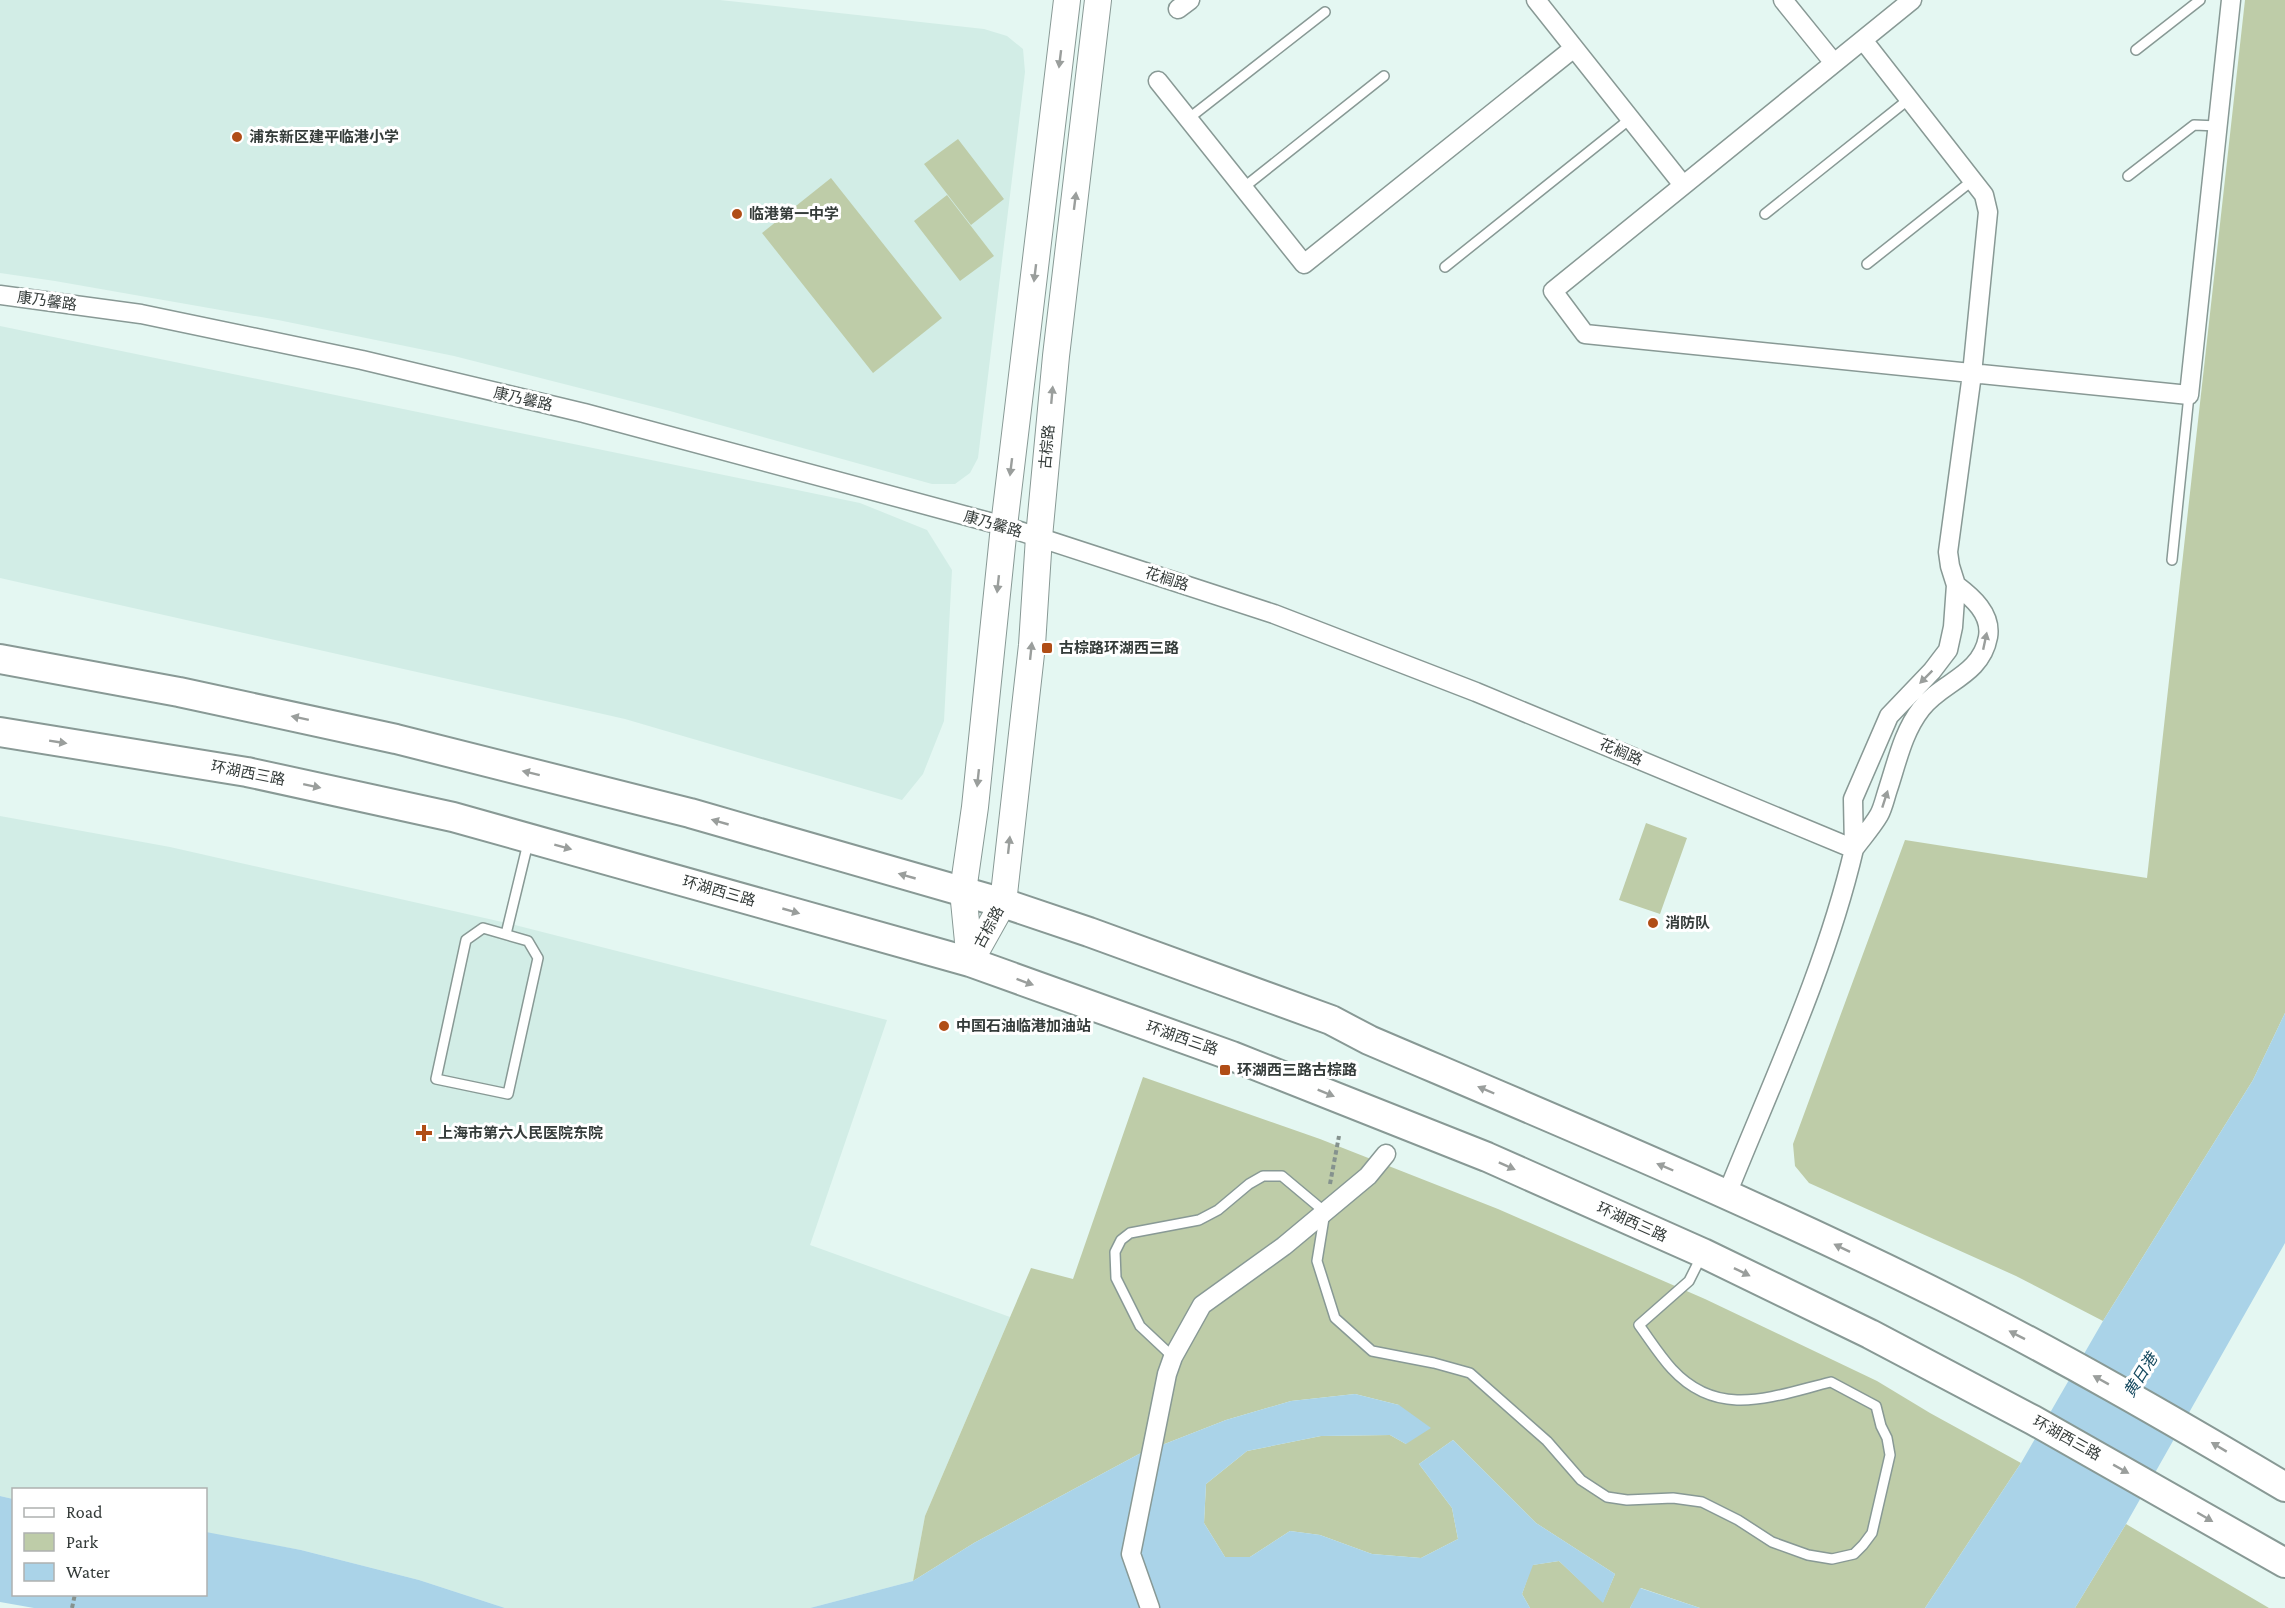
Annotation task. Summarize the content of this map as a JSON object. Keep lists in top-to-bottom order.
{
  "streets": {
    "main road": ["环湖西三路"],
    "street": ["康乃馨路", "古棕路", "花榈路"]
  },
  "crossings": [
    ["康乃馨路", "古棕路"],
    ["康乃馨路", "花榈路"],
    ["古棕路", "花榈路"],
    ["古棕路", "环湖西三路"]
  ],
  "water": ["黄日港"],
  "places": {
    "other": [
      "浦东新区建平临港小学",
      "临港第一中学",
      "消防队",
      "中国石油临港加油站"
    ],
    "transit": ["古棕路环湖西三路", "环湖西三路古棕路"],
    "health": ["上海市第六人民医院东院"]
  },
  "legend": ["Road", "Park", "Water"]
}
